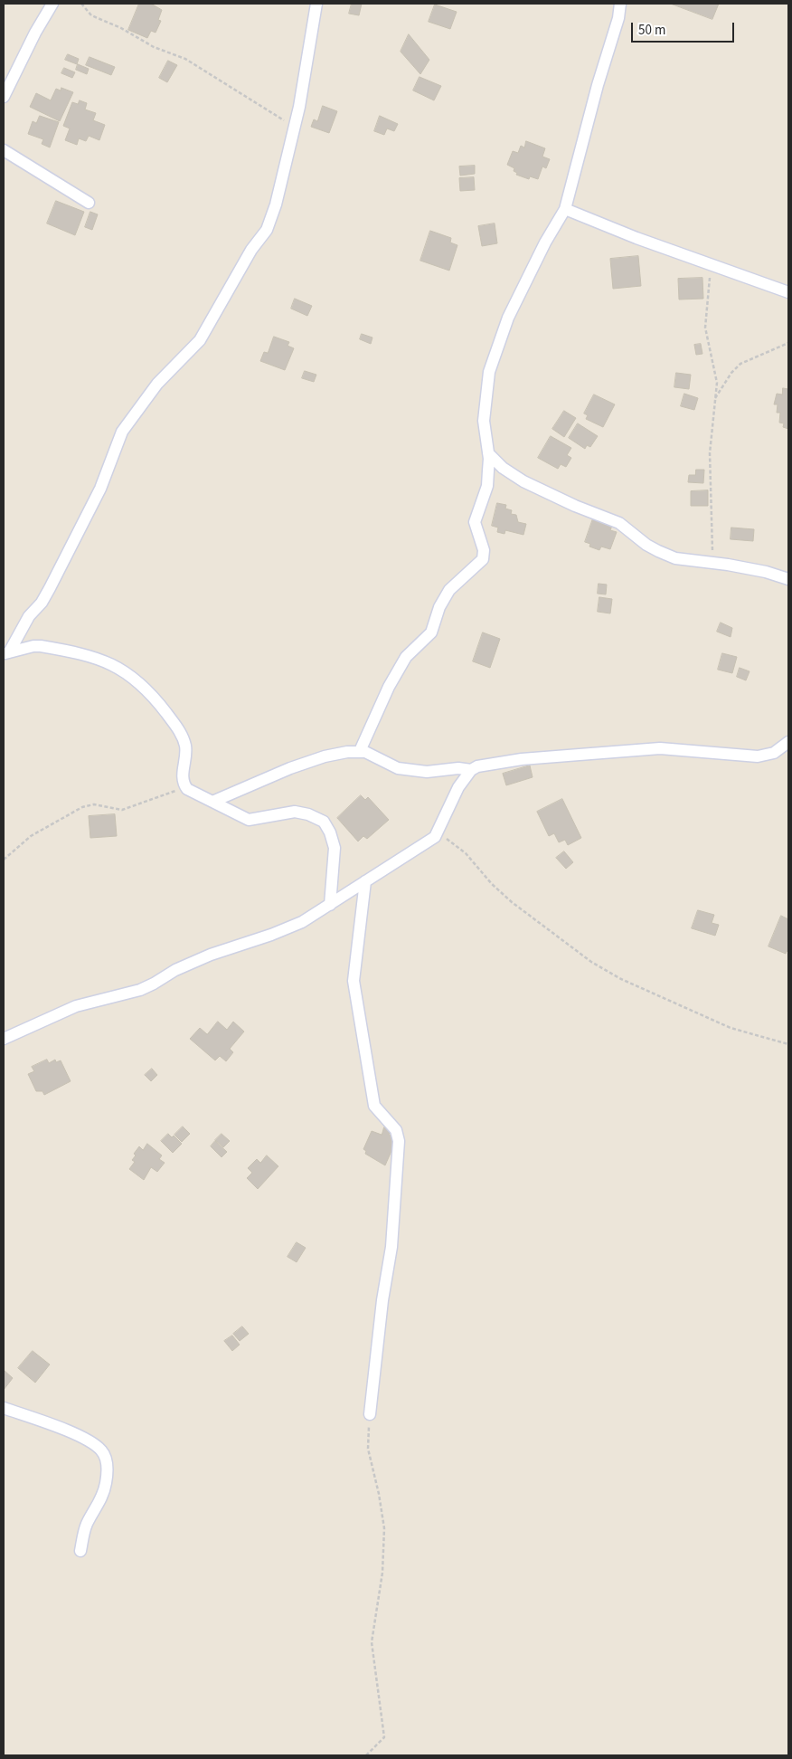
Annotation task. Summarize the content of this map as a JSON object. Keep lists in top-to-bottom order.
{
  "scale_bar": "50 m"
}
